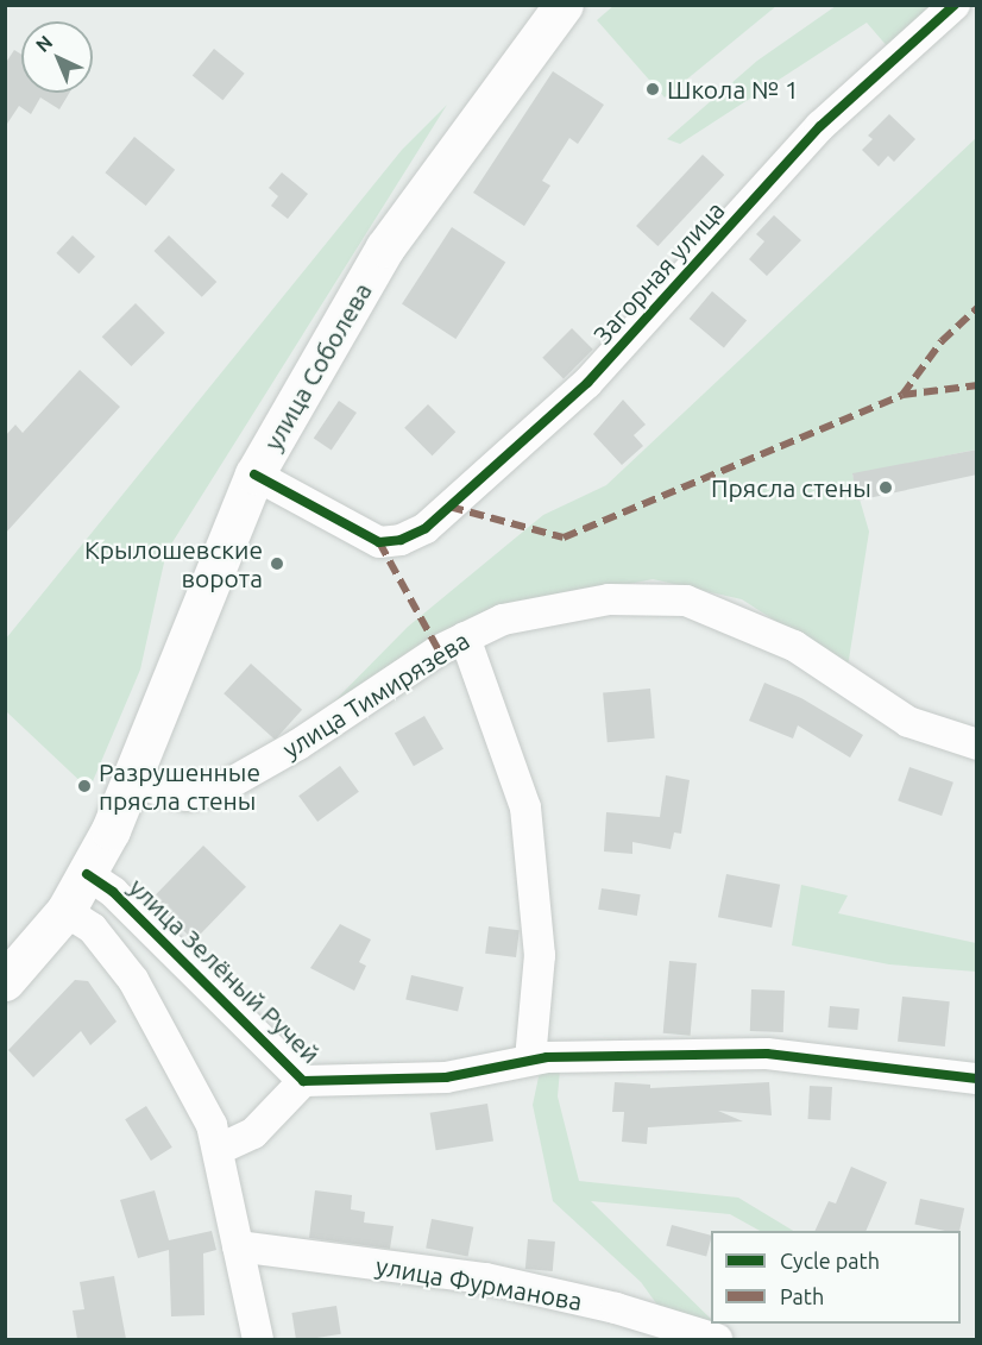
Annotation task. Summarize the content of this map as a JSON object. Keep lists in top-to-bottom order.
{
  "streets": {
    "main road": ["улица Соболева"],
    "street": [
      "Загорная улица",
      "улица Тимирязева",
      "улица Зелёный Ручей",
      "улица Фурманова"
    ]
  },
  "crossings": [
    ["Загорная улица", "улица Соболева"],
    ["улица Соболева", "улица Тимирязева"],
    ["улица Соболева", "улица Зелёный Ручей"]
  ],
  "places": [
    "Школа № 1",
    "Прясла стены",
    "Крылошевские ворота",
    "Разрушенные прясла стены"
  ],
  "legend": ["Cycle path", "Path"],
  "north": "top left"
}
